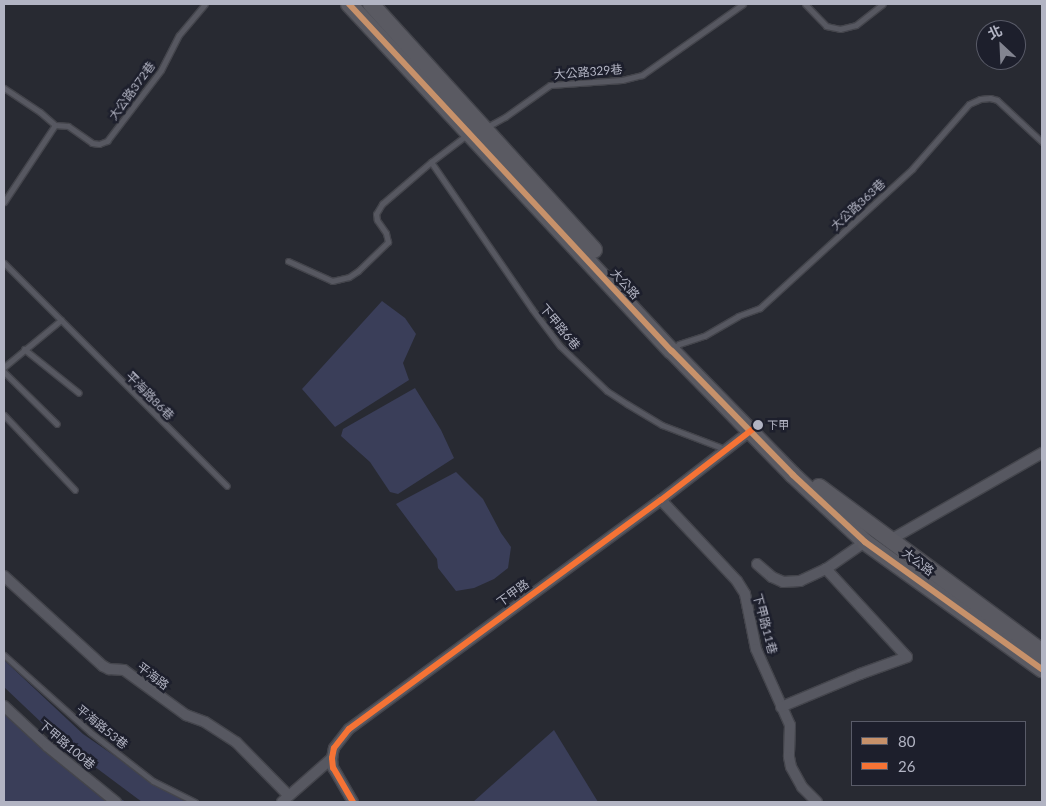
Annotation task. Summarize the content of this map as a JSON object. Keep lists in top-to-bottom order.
{
  "streets": {
    "main road": ["大公路"],
    "street": [
      "下甲路",
      "下甲路11巷",
      "平海路",
      "下甲路100巷"
    ],
    "lane": [
      "大公路329巷",
      "大公路372巷",
      "大公路363巷",
      "下甲路6巷",
      "平海路86巷",
      "平海路53巷"
    ]
  },
  "crossings": [
    ["大公路329巷", "大公路"],
    ["大公路329巷", "下甲路6巷"],
    ["大公路363巷", "大公路"],
    ["大公路", "下甲路"],
    ["下甲路6巷", "下甲路"],
    ["下甲路", "下甲路11巷"]
  ],
  "places": ["下甲"],
  "lines": ["transit line 80", "transit line 26"],
  "legend": ["80", "26"],
  "north": "top left"
}
